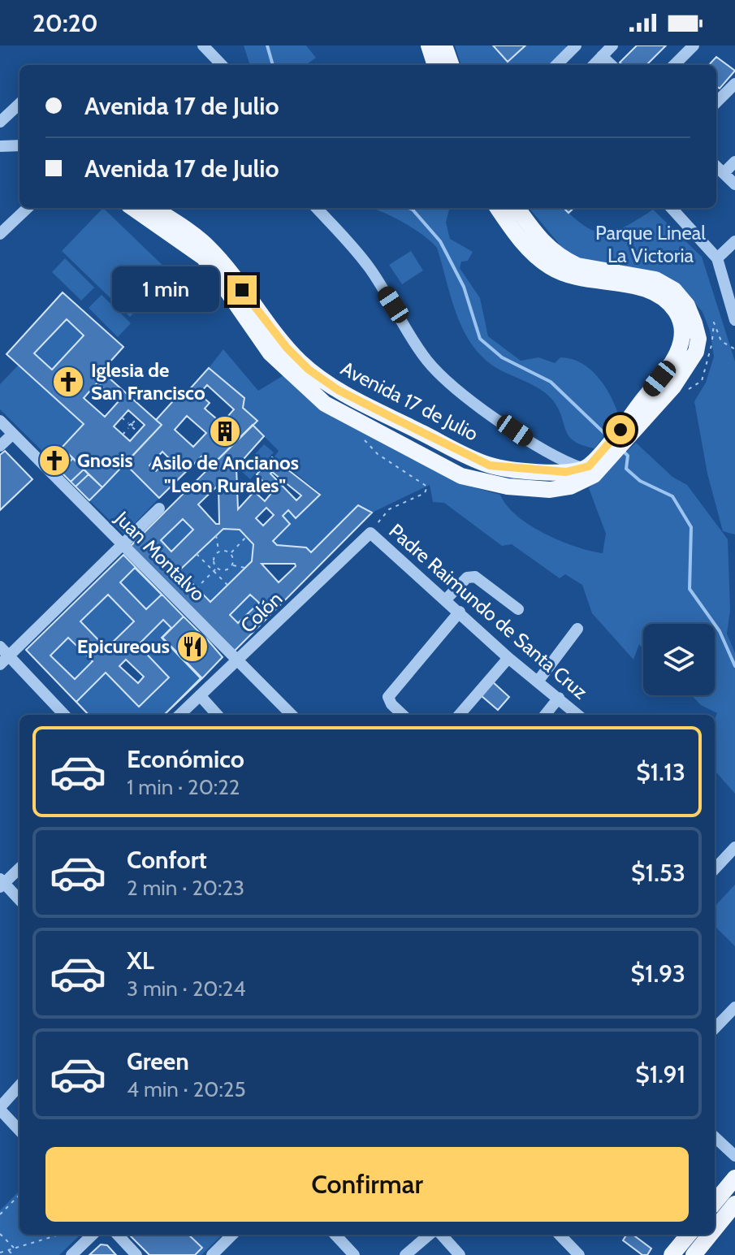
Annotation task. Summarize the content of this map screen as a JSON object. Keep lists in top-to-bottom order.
{
  "streets": {
    "main road": ["Avenida 17 de Julio"],
    "street": ["Juan Montalvo", "Padre Raimundo de Santa Cruz", "Colón"]
  },
  "crossings": [
    ["Juan Montalvo", "Colón"],
    ["Padre Raimundo de Santa Cruz", "Colón"]
  ],
  "parks": ["Parque Lineal La Victoria"],
  "places": {
    "church": ["Iglesia de San Francisco", "Gnosis"],
    "building": ["Asilo de Ancianos \"Leon Rurales\""],
    "restaurant": ["Epicureous"]
  },
  "page": {
    "status": "20:20",
    "banner": ["Avenida 17 de Julio", "Avenida 17 de Julio"],
    "bubble": "1 min",
    "list": [
      {
        "name": "Económico",
        "note": "1 min · 20:22",
        "value": "$1.13"
      },
      {
        "name": "Confort",
        "note": "2 min · 20:23",
        "value": "$1.53"
      },
      {
        "name": "XL",
        "note": "3 min · 20:24",
        "value": "$1.93"
      },
      {
        "name": "Green",
        "note": "4 min · 20:25",
        "value": "$1.91"
      }
    ],
    "buttons": "Confirmar"
  }
}
